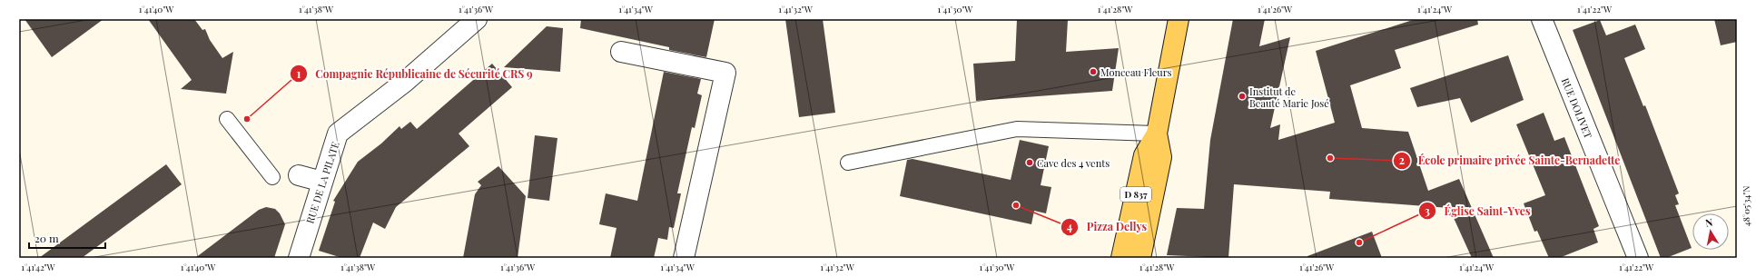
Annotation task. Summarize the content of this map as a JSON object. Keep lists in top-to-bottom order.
{
  "streets": {
    "main road": ["D 837"],
    "street": ["RUE DOLIVET", "RUE DE LA PILATE"]
  },
  "places": [
    "Monceau Fleurs",
    "Institut de Beauté Marie José",
    "Compagnie Républicaine de Sécurité CRS 9",
    "École primaire privée Sainte-Bernadette",
    "Cave des 4 vents",
    "Pizza Dellys",
    "Église Saint-Yves"
  ],
  "scale_bar": "20 m",
  "north": "top",
  "coordinates": [
    "1°41'40\"W",
    "1°41'38\"W",
    "1°41'36\"W",
    "1°41'34\"W",
    "1°41'32\"W",
    "1°41'30\"W",
    "1°41'28\"W",
    "1°41'26\"W",
    "1°41'24\"W",
    "1°41'22\"W",
    "48°05'34\"N",
    "1°41'42\"W"
  ]
}
